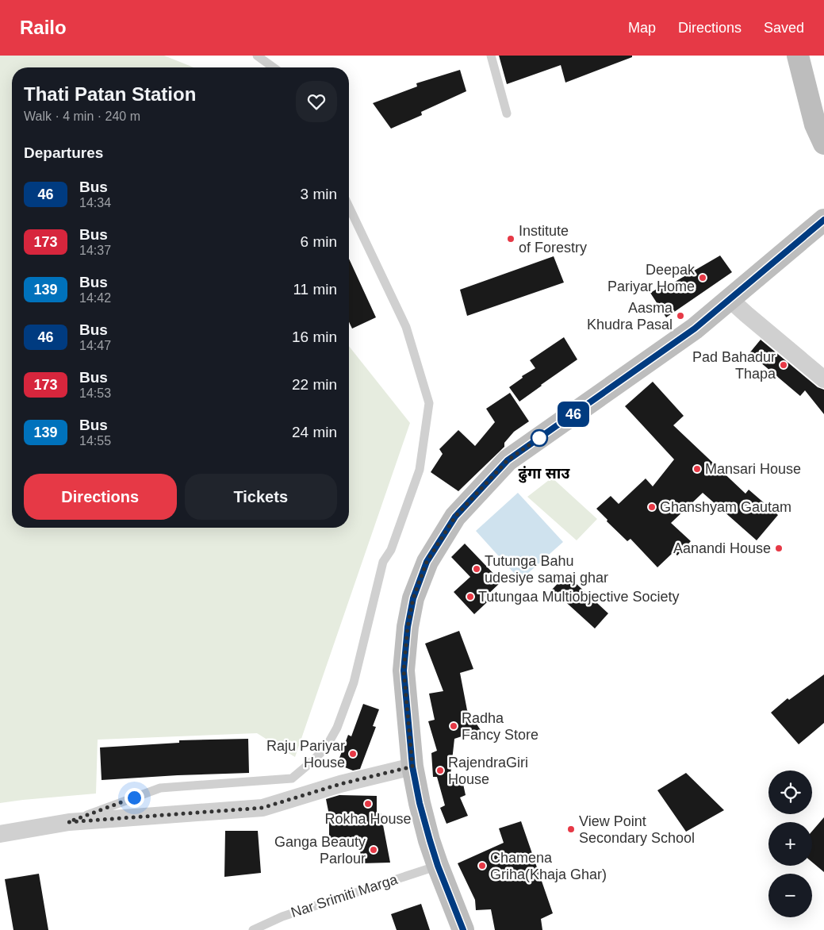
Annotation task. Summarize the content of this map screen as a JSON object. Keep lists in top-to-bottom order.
{
  "streets": {
    "lane": ["Nar Srimiti Marga"]
  },
  "districts": ["ढुंगा साउ"],
  "places": [
    "Institute of Forestry",
    "Deepak Pariyar Home",
    "Aasma Khudra Pasal",
    "Pad Bahadur Thapa",
    "Mansari House",
    "Ghanshyam Gautam",
    "Aanandi House",
    "Tutunga Bahu udesiye samaj ghar",
    "Tutungaa Multiobjective Society",
    "Radha Fancy Store",
    "Raju Pariyar House",
    "RajendraGiri House",
    "Rokha House",
    "View Point Secondary School",
    "Ganga Beauty Parlour",
    "Chamena Griha(Khaja Ghar)"
  ],
  "lines": ["bus line 46"],
  "page": {
    "header": "Railo",
    "nav": ["Map", "Directions", "Saved"],
    "on_map": "46",
    "heading": [
      ["Thati Patan Station", "Walk · 4 min · 240 m"],
      "Departures"
    ],
    "list": [
      {
        "mark": "46",
        "name": "Bus",
        "note": "14:34",
        "value": "3 min"
      },
      {
        "mark": "173",
        "name": "Bus",
        "note": "14:37",
        "value": "6 min"
      },
      {
        "mark": "139",
        "name": "Bus",
        "note": "14:42",
        "value": "11 min"
      },
      {
        "mark": "46",
        "name": "Bus",
        "note": "14:47",
        "value": "16 min"
      },
      {
        "mark": "173",
        "name": "Bus",
        "note": "14:53",
        "value": "22 min"
      },
      {
        "mark": "139",
        "name": "Bus",
        "note": "14:55",
        "value": "24 min"
      }
    ],
    "buttons": ["Directions", "Tickets"],
    "map_buttons": ["+", "−"]
  }
}
